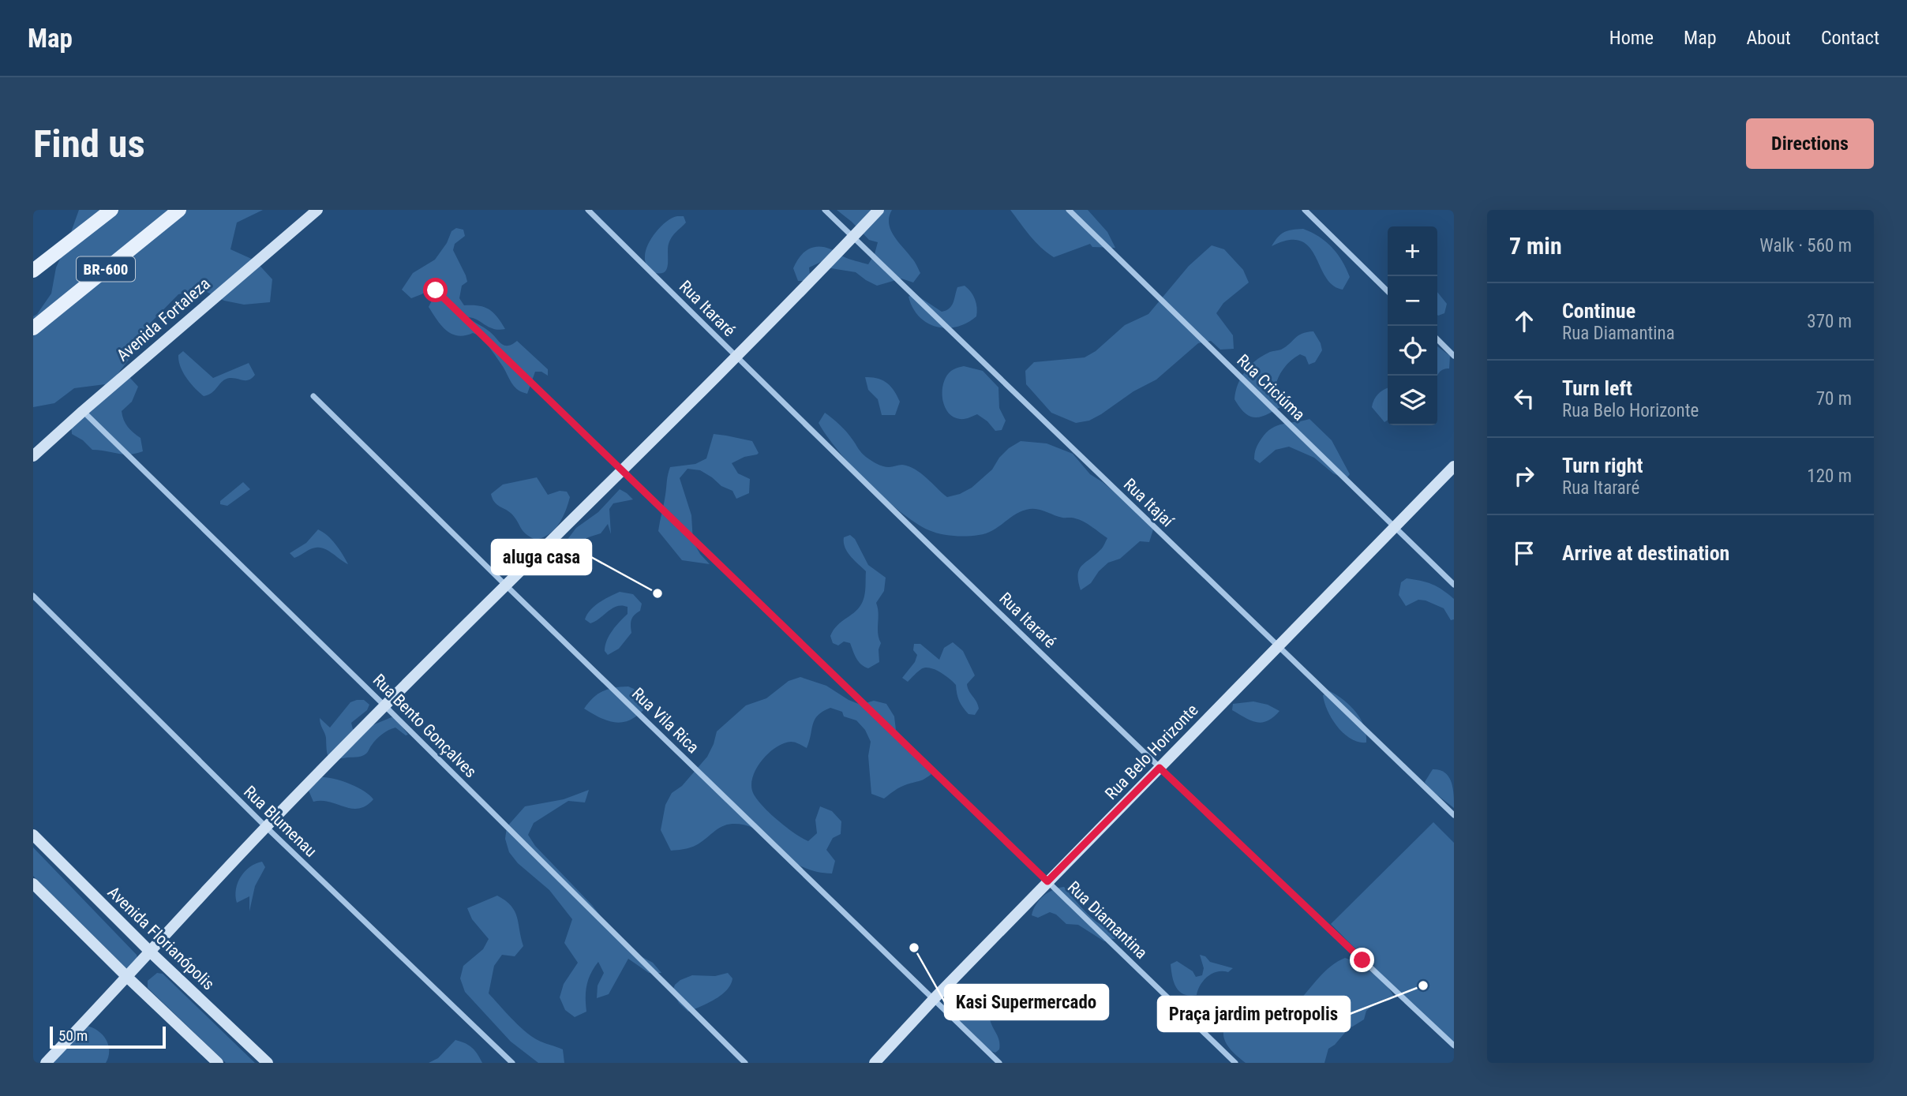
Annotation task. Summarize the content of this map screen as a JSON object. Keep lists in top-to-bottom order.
{
  "streets": {
    "main road": ["BR-600"],
    "street": [
      "Rua Itararé",
      "Avenida Fortaleza",
      "Rua Criciúma",
      "Rua Itajaí",
      "Rua Vila Rica",
      "Rua Bento Gonçalves",
      "Rua Belo Horizonte",
      "Rua Blumenau",
      "Rua Diamantina",
      "Avenida Florianópolis"
    ]
  },
  "crossings": [
    ["Rua Itararé", "Rua Belo Horizonte"],
    ["Avenida Fortaleza", "Rua Bento Gonçalves"],
    ["Rua Criciúma", "Rua Belo Horizonte"],
    ["Rua Itajaí", "Rua Belo Horizonte"],
    ["Rua Vila Rica", "Rua Belo Horizonte"],
    ["Rua Belo Horizonte", "Rua Diamantina"]
  ],
  "places": ["aluga casa", "Kasi Supermercado", "Praça jardim petropolis"],
  "scale_bar": "50 m",
  "page": {
    "header": "Map",
    "nav": [
      "Home",
      "Map",
      "About",
      "Contact"
    ],
    "buttons": "Directions",
    "title": "Find us",
    "heading": ["7 min", "Walk · 560 m"],
    "map_buttons": ["+", "−"],
    "list": [
      ["Continue", "Rua Diamantina", "370 m"],
      ["Turn left", "Rua Belo Horizonte", "70 m"],
      ["Turn right", "Rua Itararé", "120 m"],
      "Arrive at destination"
    ],
    "scale": "50 m"
  }
}
